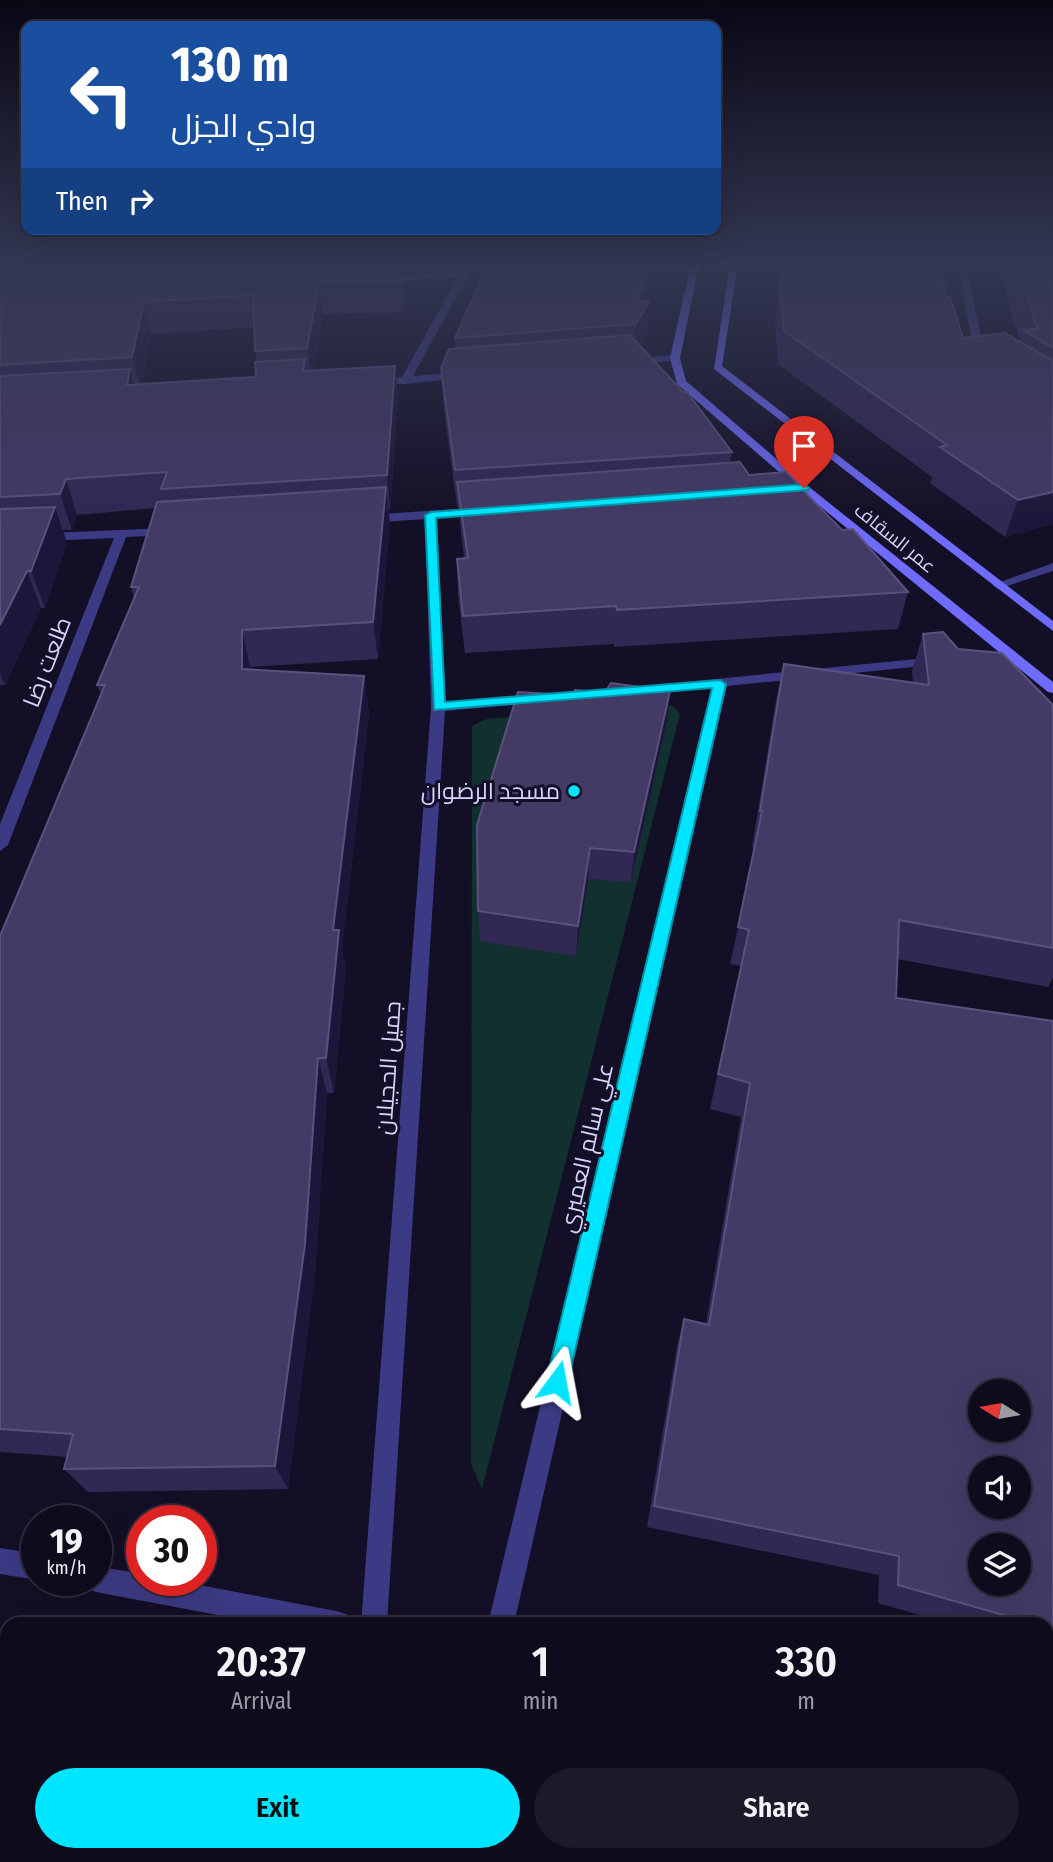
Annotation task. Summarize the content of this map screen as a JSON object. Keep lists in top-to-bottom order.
{
  "streets": {
    "street": [
      "عمر السقاف",
      "طلعت رضا",
      "جميل الحجيلان",
      "علي سالم العميري"
    ]
  },
  "places": ["مسجد الرضوان"],
  "north": "left",
  "page": {
    "turn": ["130 m", "وادي الجزل"],
    "then": "Then",
    "speed": "19 km/h",
    "limit": "30",
    "eta": [
      "20:37",
      "Arrival",
      "1",
      "min",
      "330",
      "m"
    ],
    "buttons": ["Exit", "Share"]
  }
}
